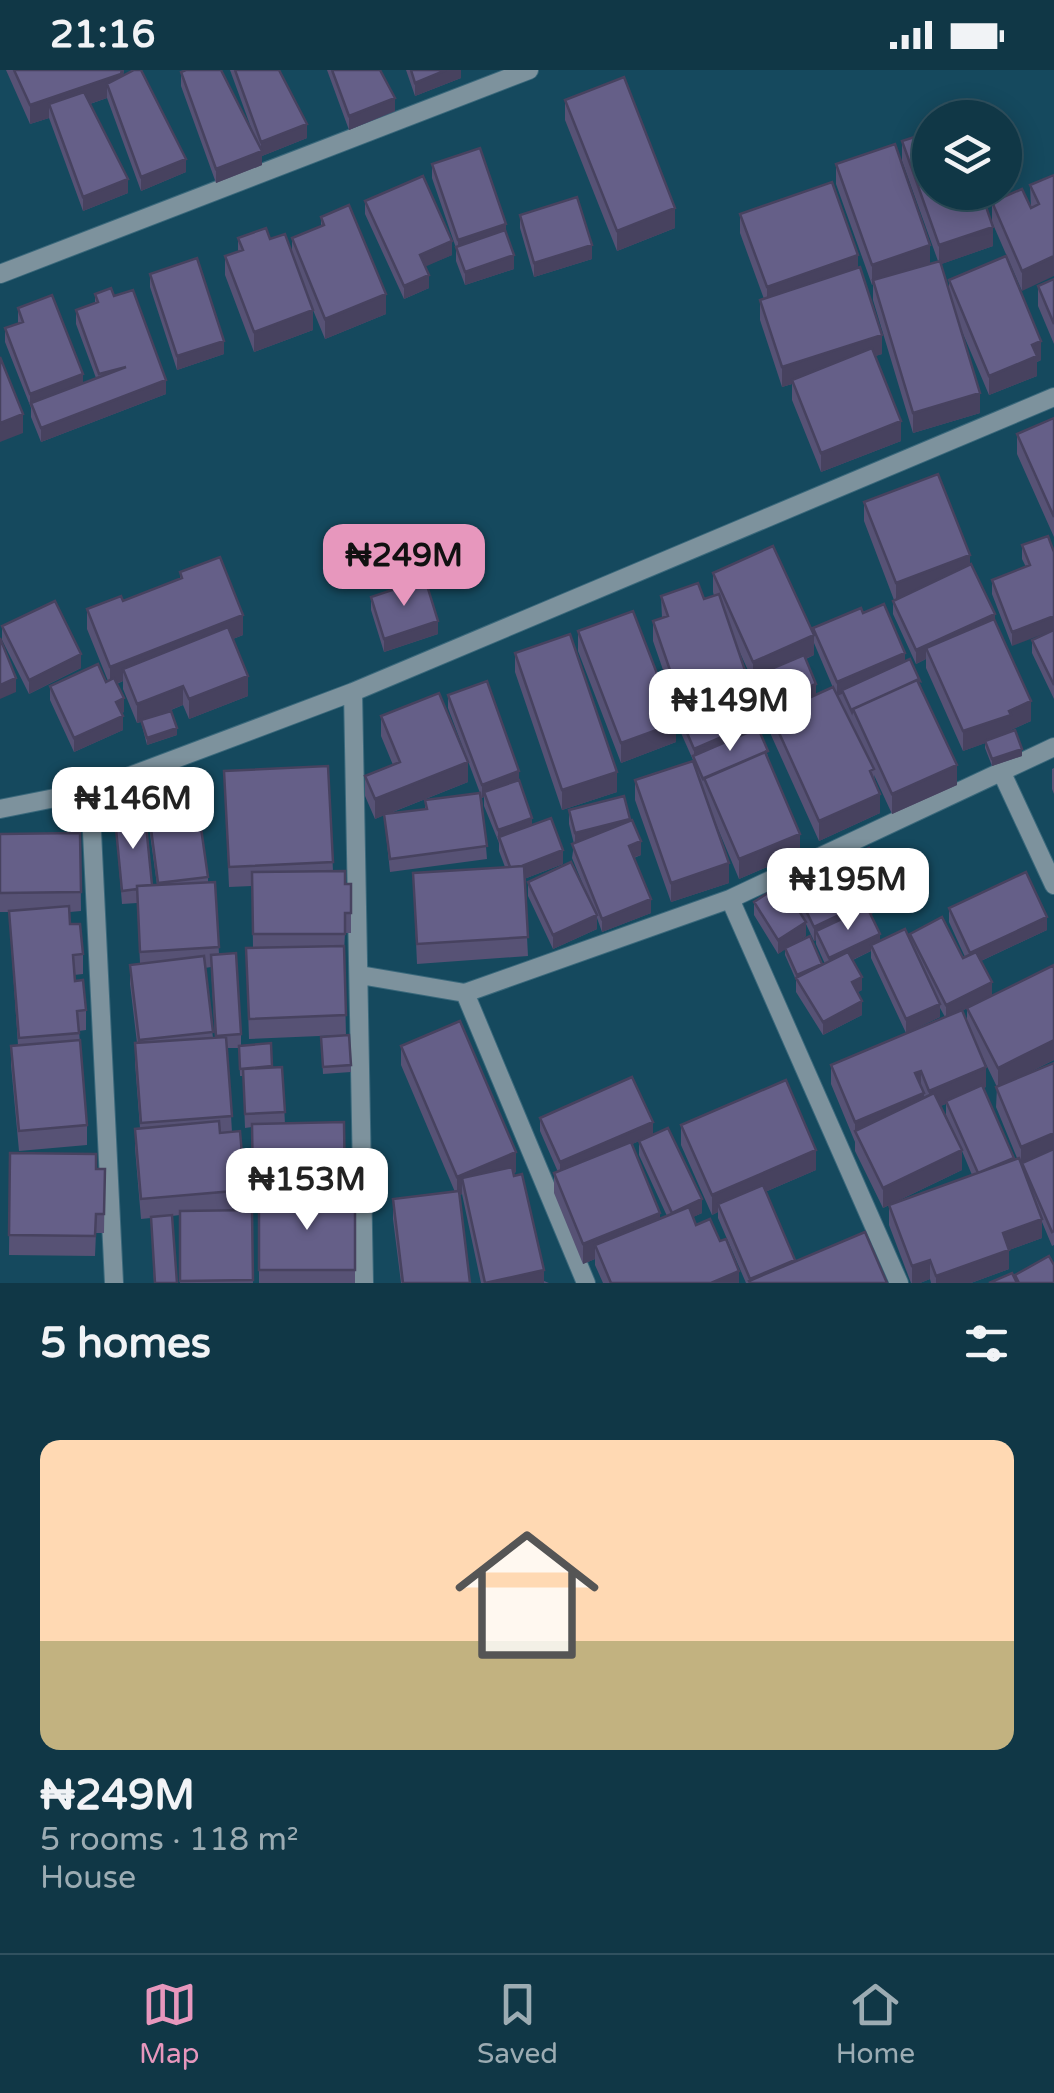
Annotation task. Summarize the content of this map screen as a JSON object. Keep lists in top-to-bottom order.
{
  "page": {
    "status": "21:16",
    "price": [
      "₦249M",
      "₦149M",
      "₦146M",
      "₦195M",
      "₦153M"
    ],
    "heading": "5 homes",
    "list": [
      {
        "name": "₦249M",
        "note": "5 rooms · 118 m² · House"
      }
    ],
    "tabs": ["Map", "Saved", "Home"]
  }
}
